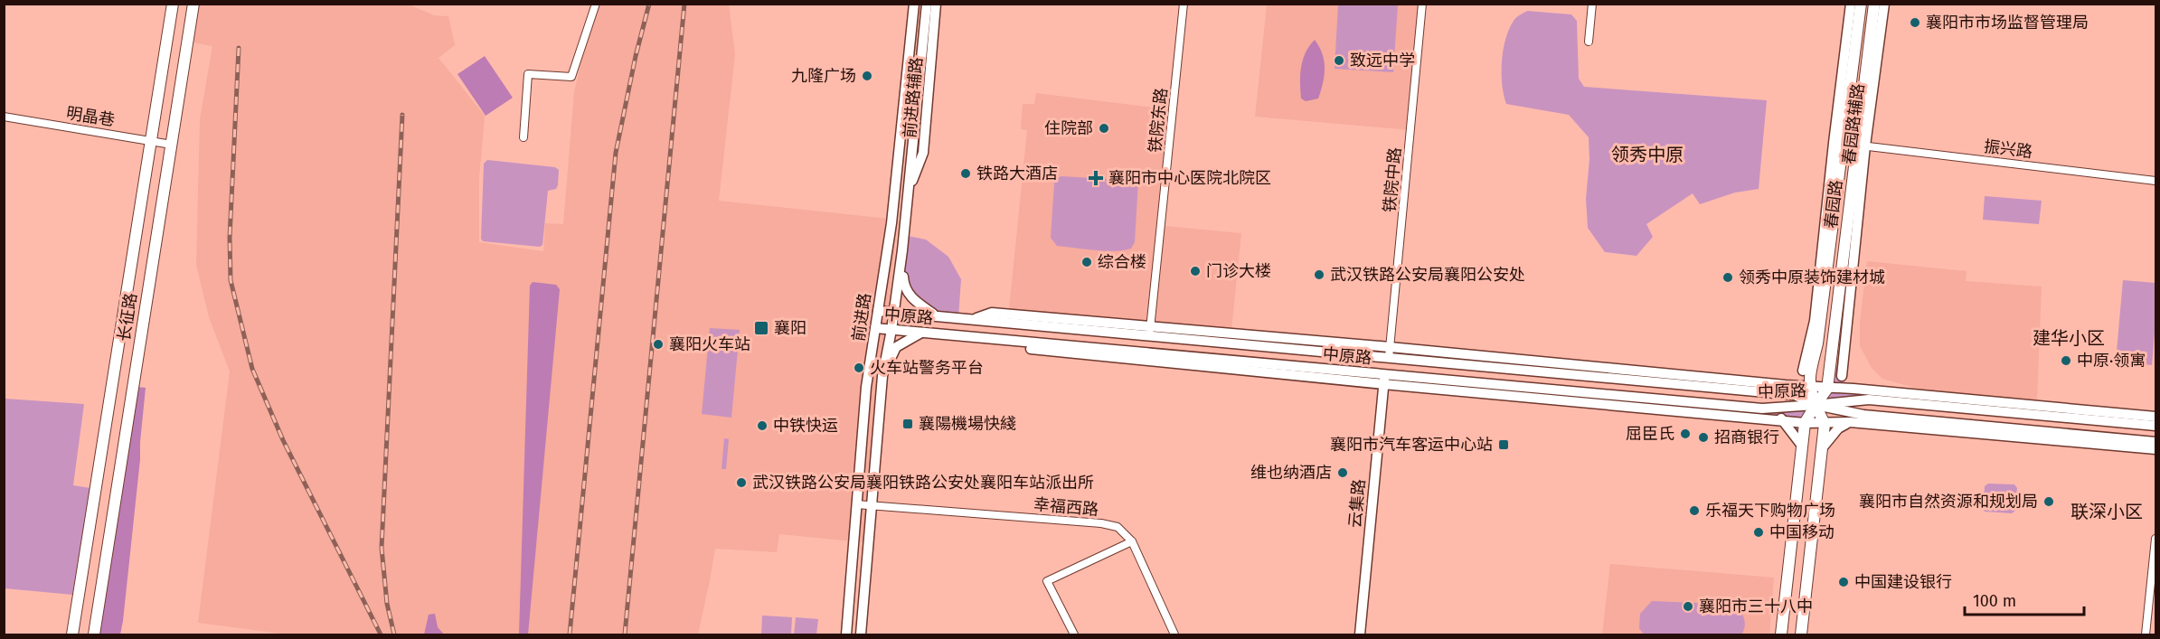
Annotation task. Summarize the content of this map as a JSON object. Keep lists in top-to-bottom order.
{
  "streets": {
    "main road": [
      "前进路辅路",
      "春园路辅路",
      "春园路",
      "中原路",
      "长征路",
      "前进路",
      "云集路"
    ],
    "street": [
      "明晶巷",
      "铁院东路",
      "振兴路",
      "铁院中路",
      "幸福西路"
    ]
  },
  "crossings": [
    ["前进路辅路", "前进路"],
    ["明晶巷", "长征路"],
    ["铁院东路", "中原路"],
    ["春园路辅路", "振兴路"],
    ["春园路辅路", "春园路"],
    ["振兴路", "春园路"],
    ["铁院中路", "中原路"],
    ["春园路", "中原路"],
    ["中原路", "前进路"],
    ["中原路", "云集路"],
    ["前进路", "幸福西路"]
  ],
  "districts": ["领秀中原", "建华小区", "联深小区"],
  "places": {
    "other": [
      "襄阳市市场监督管理局",
      "致远中学",
      "九隆广场",
      "住院部",
      "铁路大酒店",
      "综合楼",
      "门诊大楼",
      "武汉铁路公安局襄阳公安处",
      "领秀中原装饰建材城",
      "襄阳火车站",
      "中原·领寓",
      "火车站警务平台",
      "中铁快运",
      "屈臣氏",
      "招商银行",
      "维也纳酒店",
      "武汉铁路公安局襄阳铁路公安处襄阳车站派出所",
      "襄阳市自然资源和规划局",
      "乐福天下购物广场",
      "中国移动",
      "中国建设银行",
      "襄阳市三十八中"
    ],
    "health": ["襄阳市中心医院北院区"],
    "transit": ["襄阳", "襄陽機場快綫", "襄阳市汽车客运中心站"]
  },
  "scale_bar": "100 m"
}
